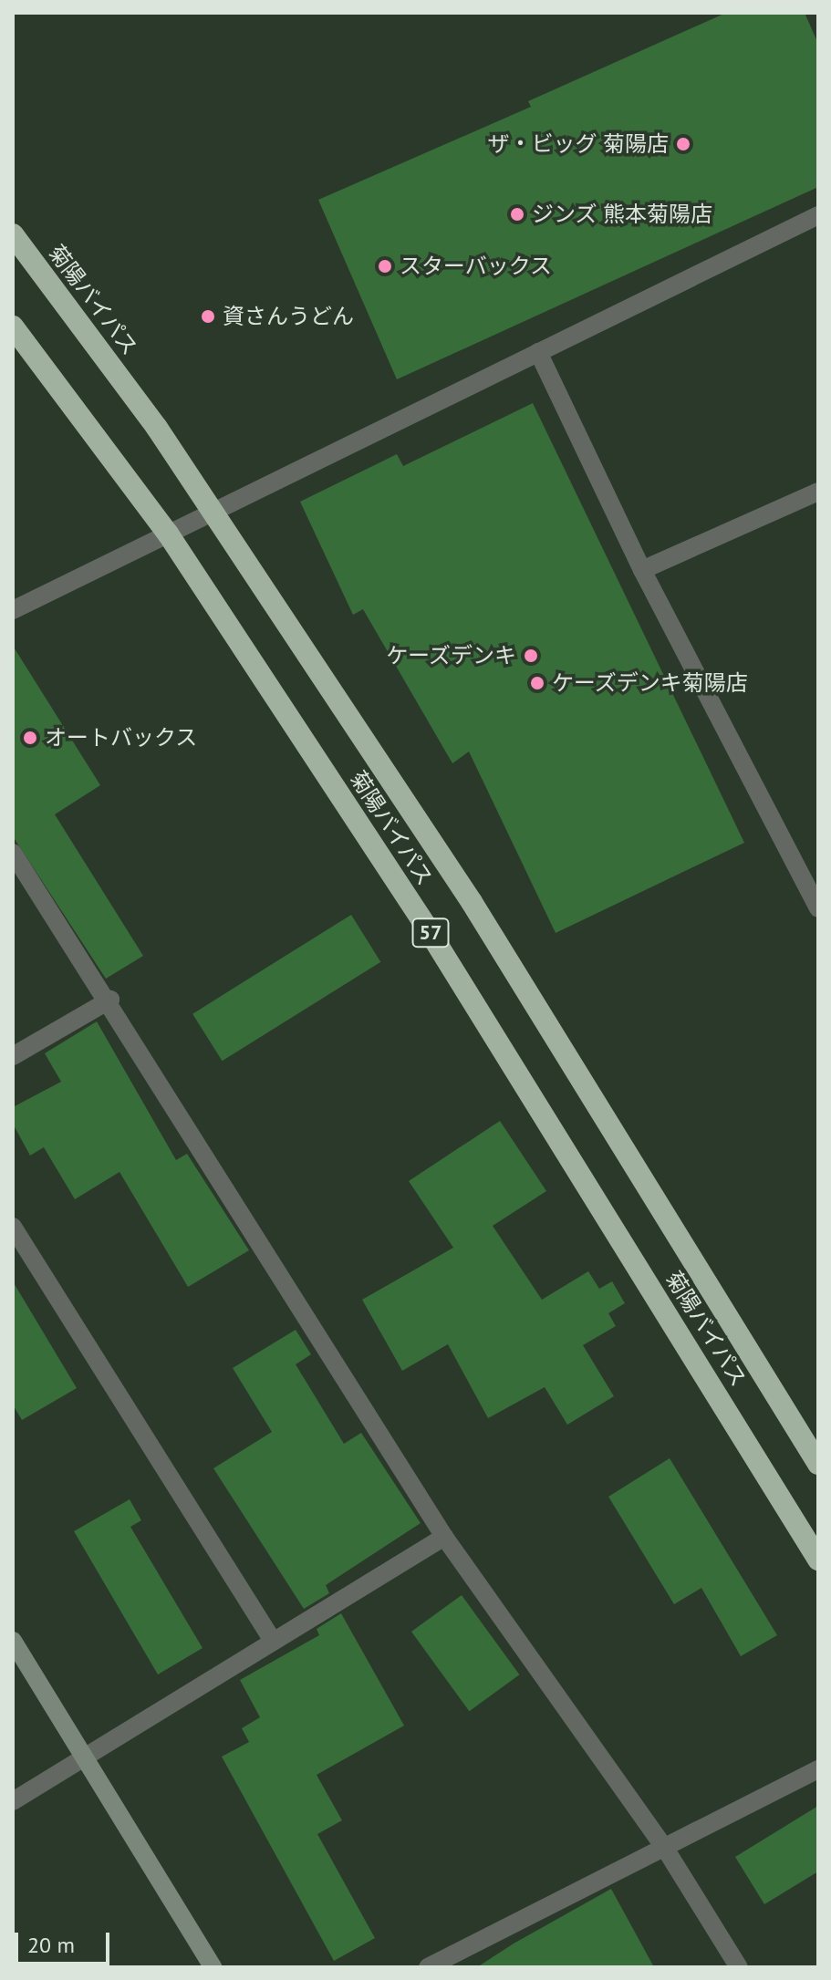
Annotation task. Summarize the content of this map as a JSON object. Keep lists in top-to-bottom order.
{
  "streets": {
    "highway": ["菊陽バイパス", "57"]
  },
  "places": [
    "ザ・ビッグ 菊陽店",
    "ジンズ 熊本菊陽店",
    "スターバックス",
    "資さんうどん",
    "ケーズデンキ",
    "ケーズデンキ菊陽店",
    "オートバックス"
  ],
  "scale_bar": "20 m"
}
